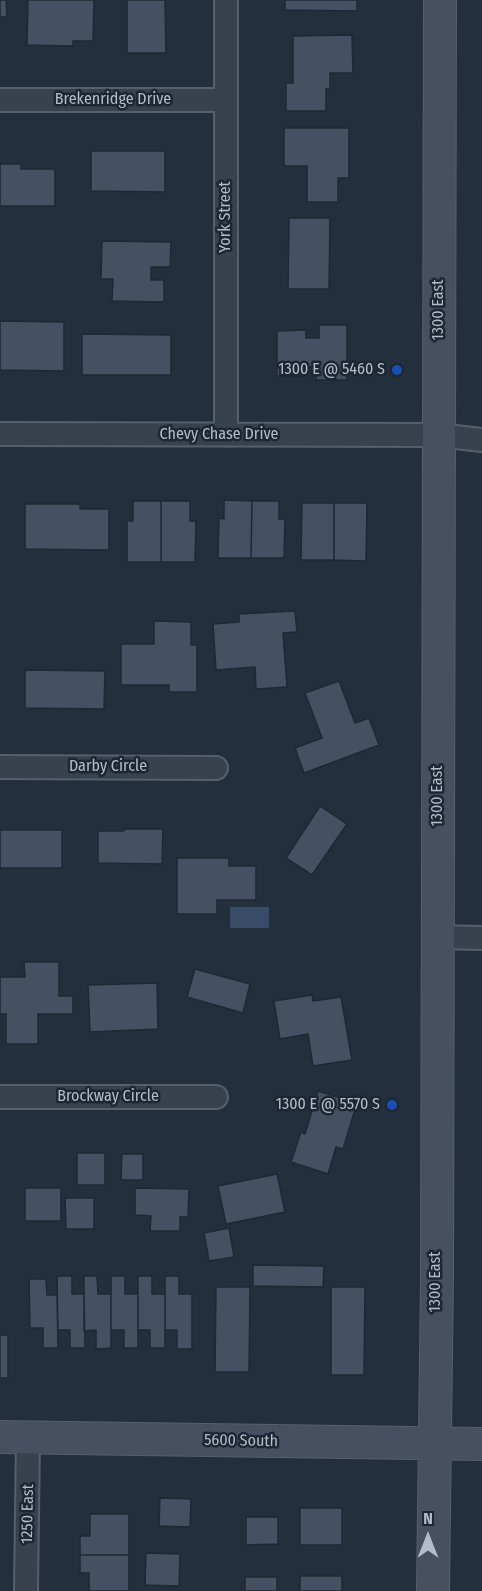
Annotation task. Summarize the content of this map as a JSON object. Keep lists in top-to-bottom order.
{
  "streets": {
    "main road": ["1300 East", "5600 South"],
    "street": [
      "Brekenridge Drive",
      "York Street",
      "Chevy Chase Drive",
      "Darby Circle",
      "Brockway Circle",
      "1250 East"
    ]
  },
  "crossings": [
    ["Brekenridge Drive", "York Street"],
    ["York Street", "Chevy Chase Drive"],
    ["1300 East", "Chevy Chase Drive"],
    ["1300 East", "5600 South"],
    ["5600 South", "1250 East"]
  ],
  "places": ["1300 E @ 5460 S", "1300 E @ 5570 S"],
  "north": "top"
}
